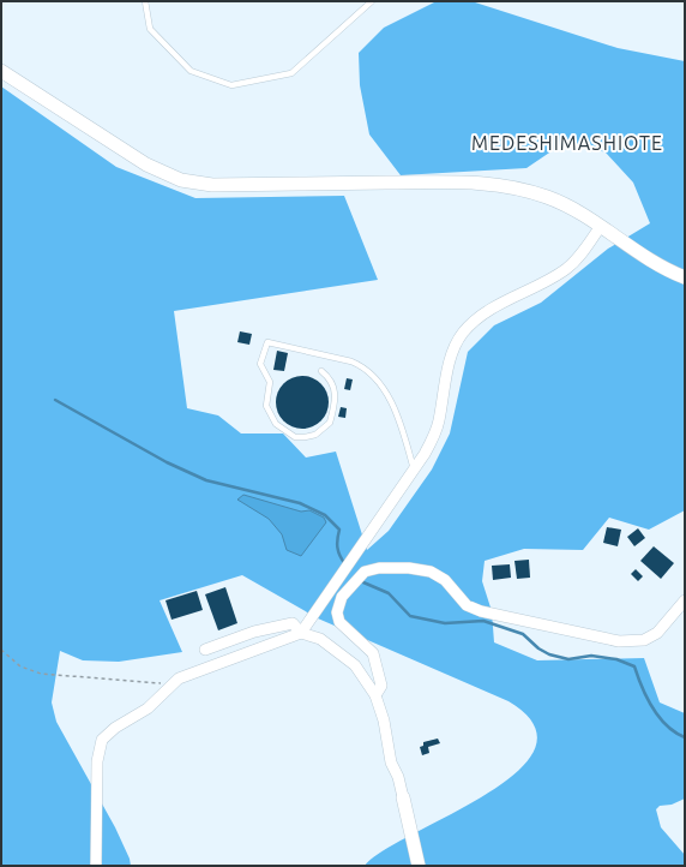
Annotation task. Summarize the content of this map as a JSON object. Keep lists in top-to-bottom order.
{
  "districts": ["MEDESHIMASHIOTE"]
}
